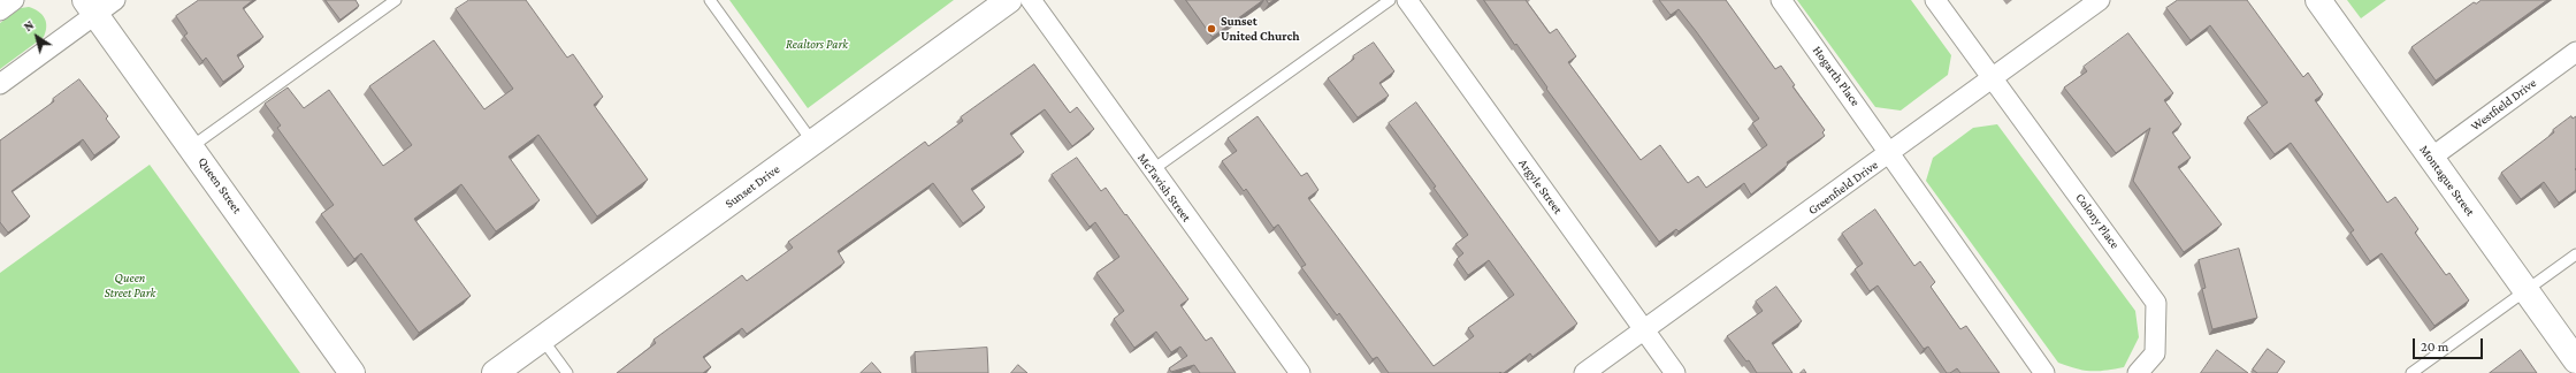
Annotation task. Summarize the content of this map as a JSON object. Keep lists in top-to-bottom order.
{
  "streets": {
    "street": [
      "Hogarth Place",
      "Westfield Drive",
      "Montague Street",
      "Queen Street",
      "Sunset Drive",
      "Argyle Street",
      "McTavish Street",
      "Greenfield Drive",
      "Colony Place"
    ]
  },
  "crossings": [
    ["Hogarth Place", "Greenfield Drive"],
    ["Westfield Drive", "Montague Street"],
    ["Argyle Street", "Greenfield Drive"],
    ["Greenfield Drive", "Colony Place"]
  ],
  "parks": ["Realtors Park", "Queen Street Park"],
  "places": ["Sunset United Church"],
  "scale_bar": "20 m",
  "north": "top left"
}
